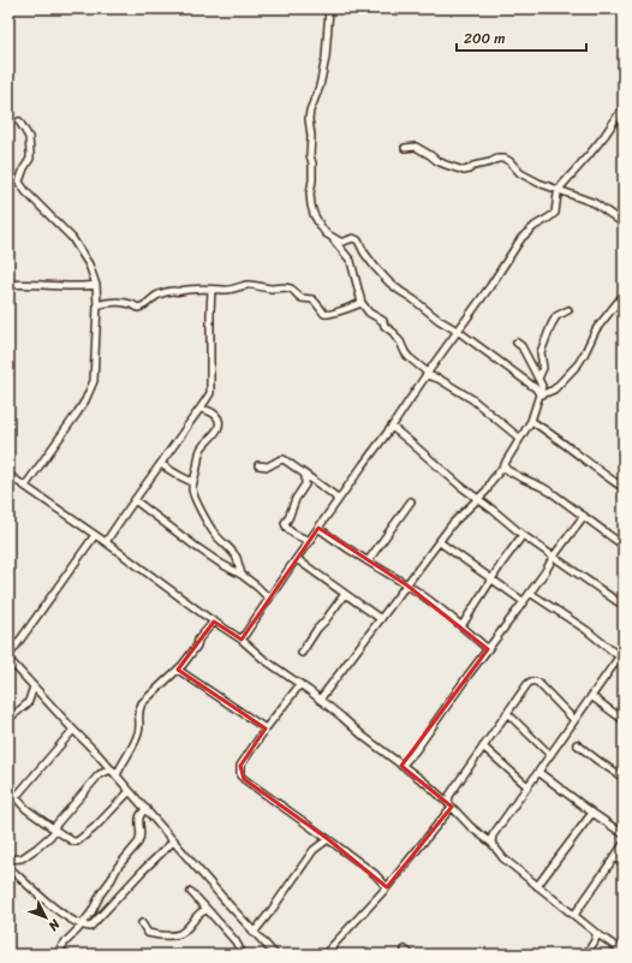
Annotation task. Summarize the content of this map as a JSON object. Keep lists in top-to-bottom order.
{
  "scale_bar": "200 m",
  "north": "bottom right"
}
